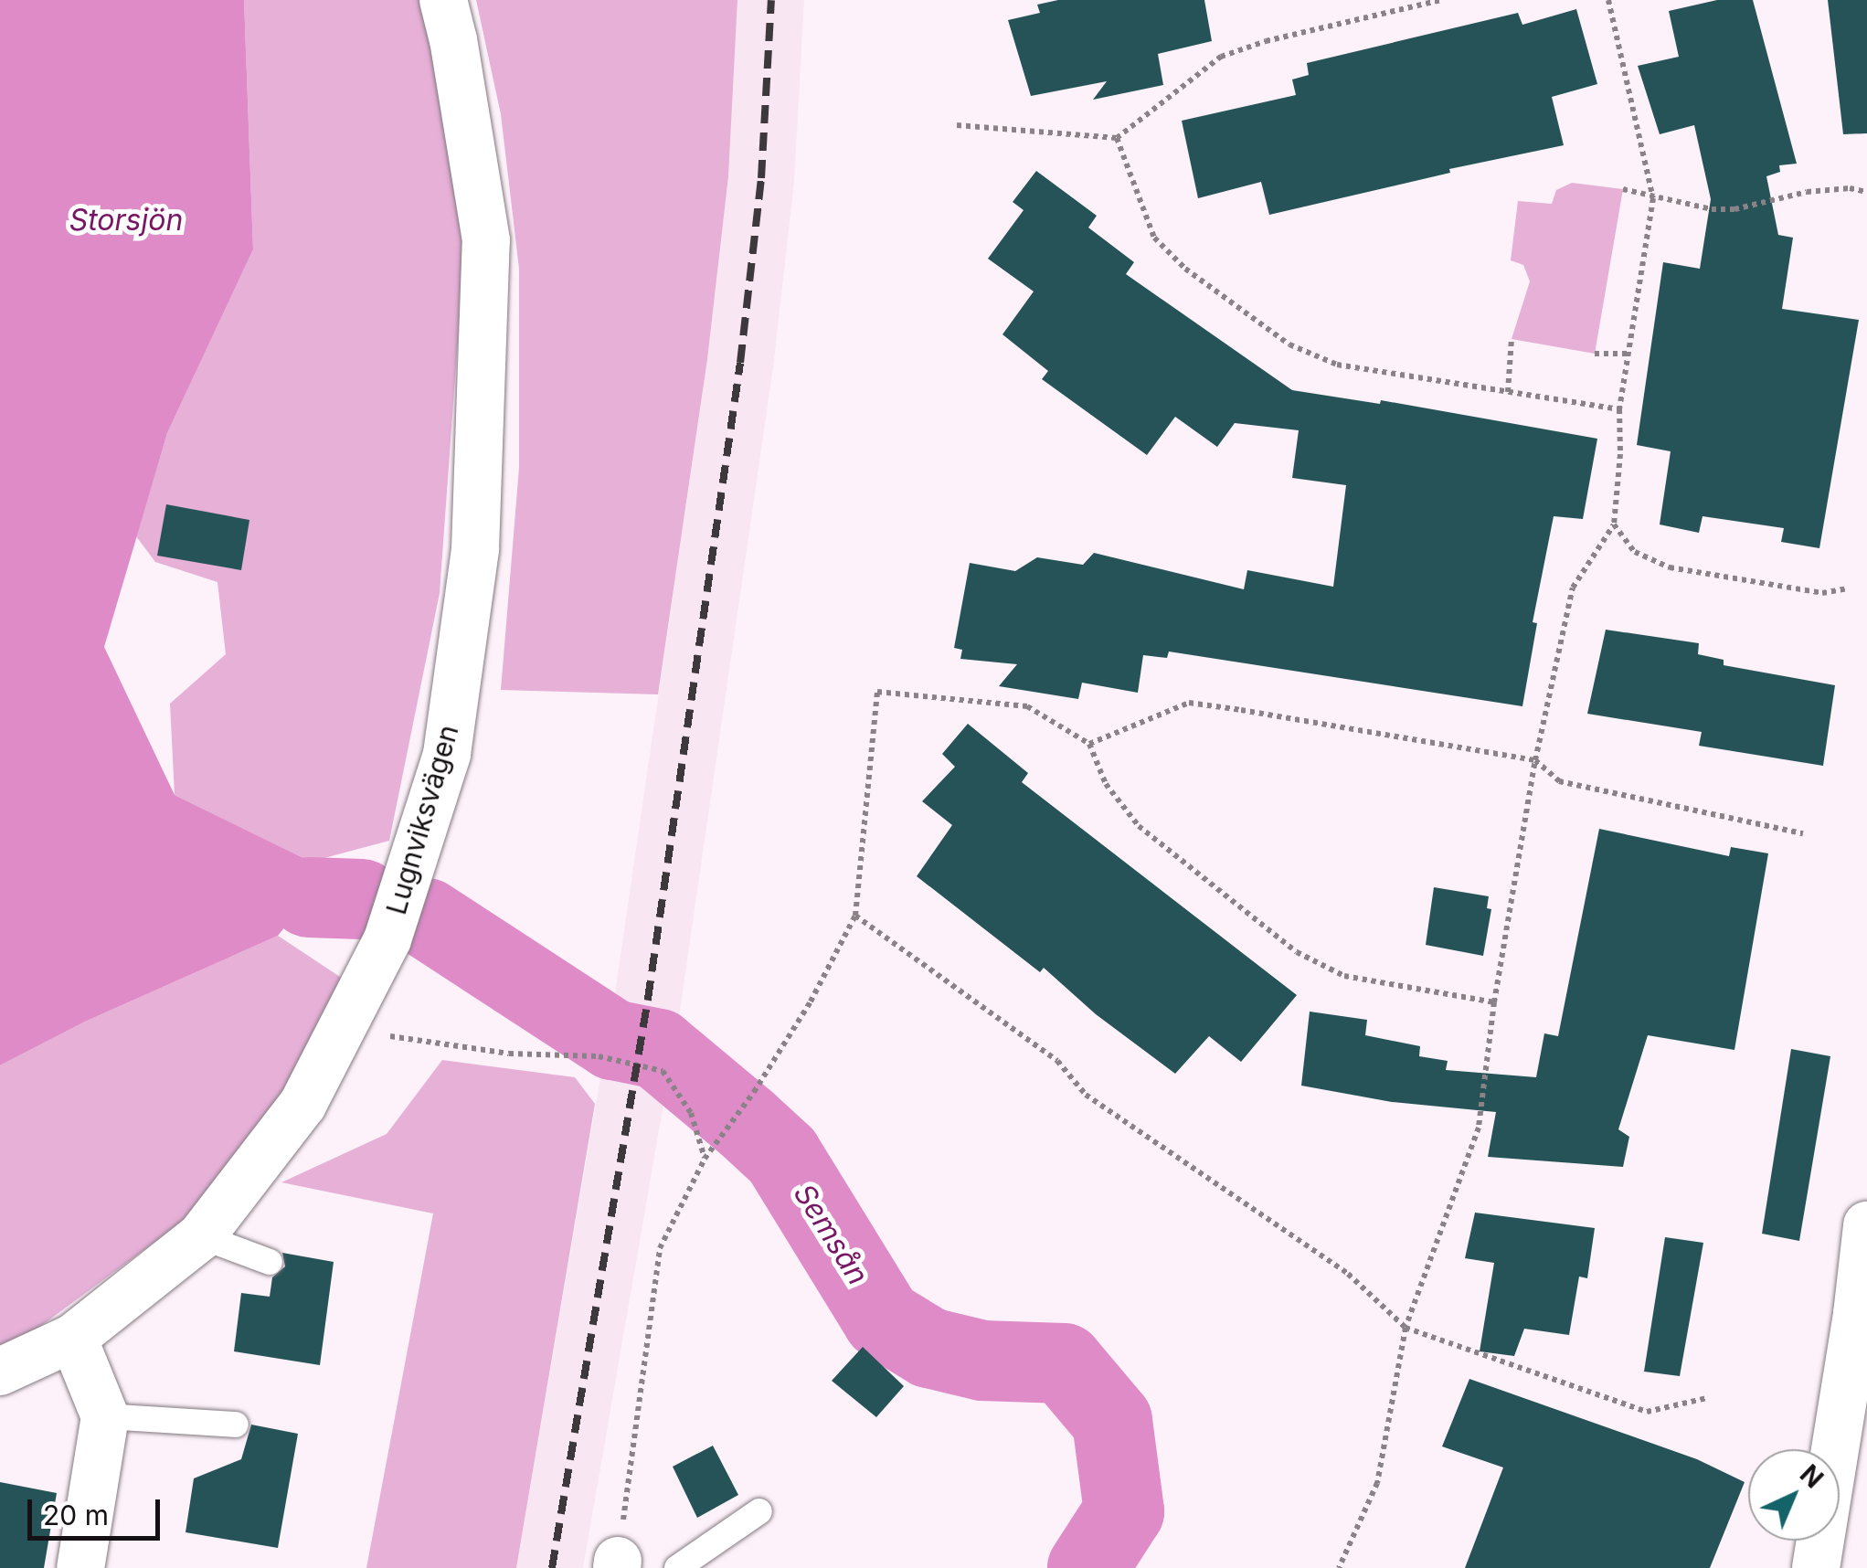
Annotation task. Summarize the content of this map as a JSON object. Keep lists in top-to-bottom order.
{
  "streets": {
    "street": ["Lugnviksvägen"]
  },
  "water": ["Storsjön", "Semsån"],
  "scale_bar": "20 m",
  "north": "top right"
}
